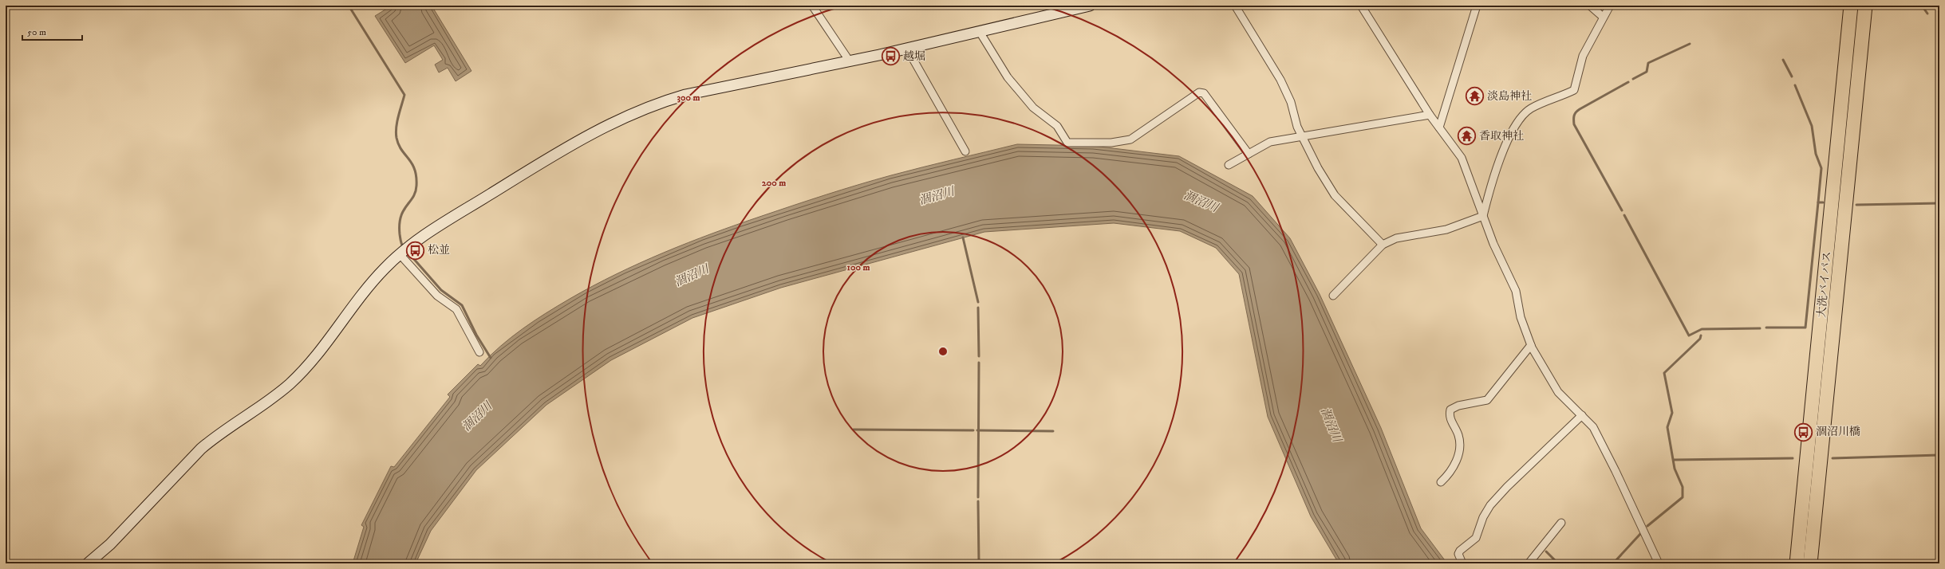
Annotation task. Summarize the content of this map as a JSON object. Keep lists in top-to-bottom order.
{
  "streets": {
    "highway": ["大洗バイパス"]
  },
  "water": ["涸沼川"],
  "places": {
    "bus stop": ["越堀", "松並", "涸沼川橋"],
    "temple": ["淡島神社", "香取神社"]
  },
  "scale_bar": "50 m",
  "rings": ["300 m", "200 m", "100 m"]
}
